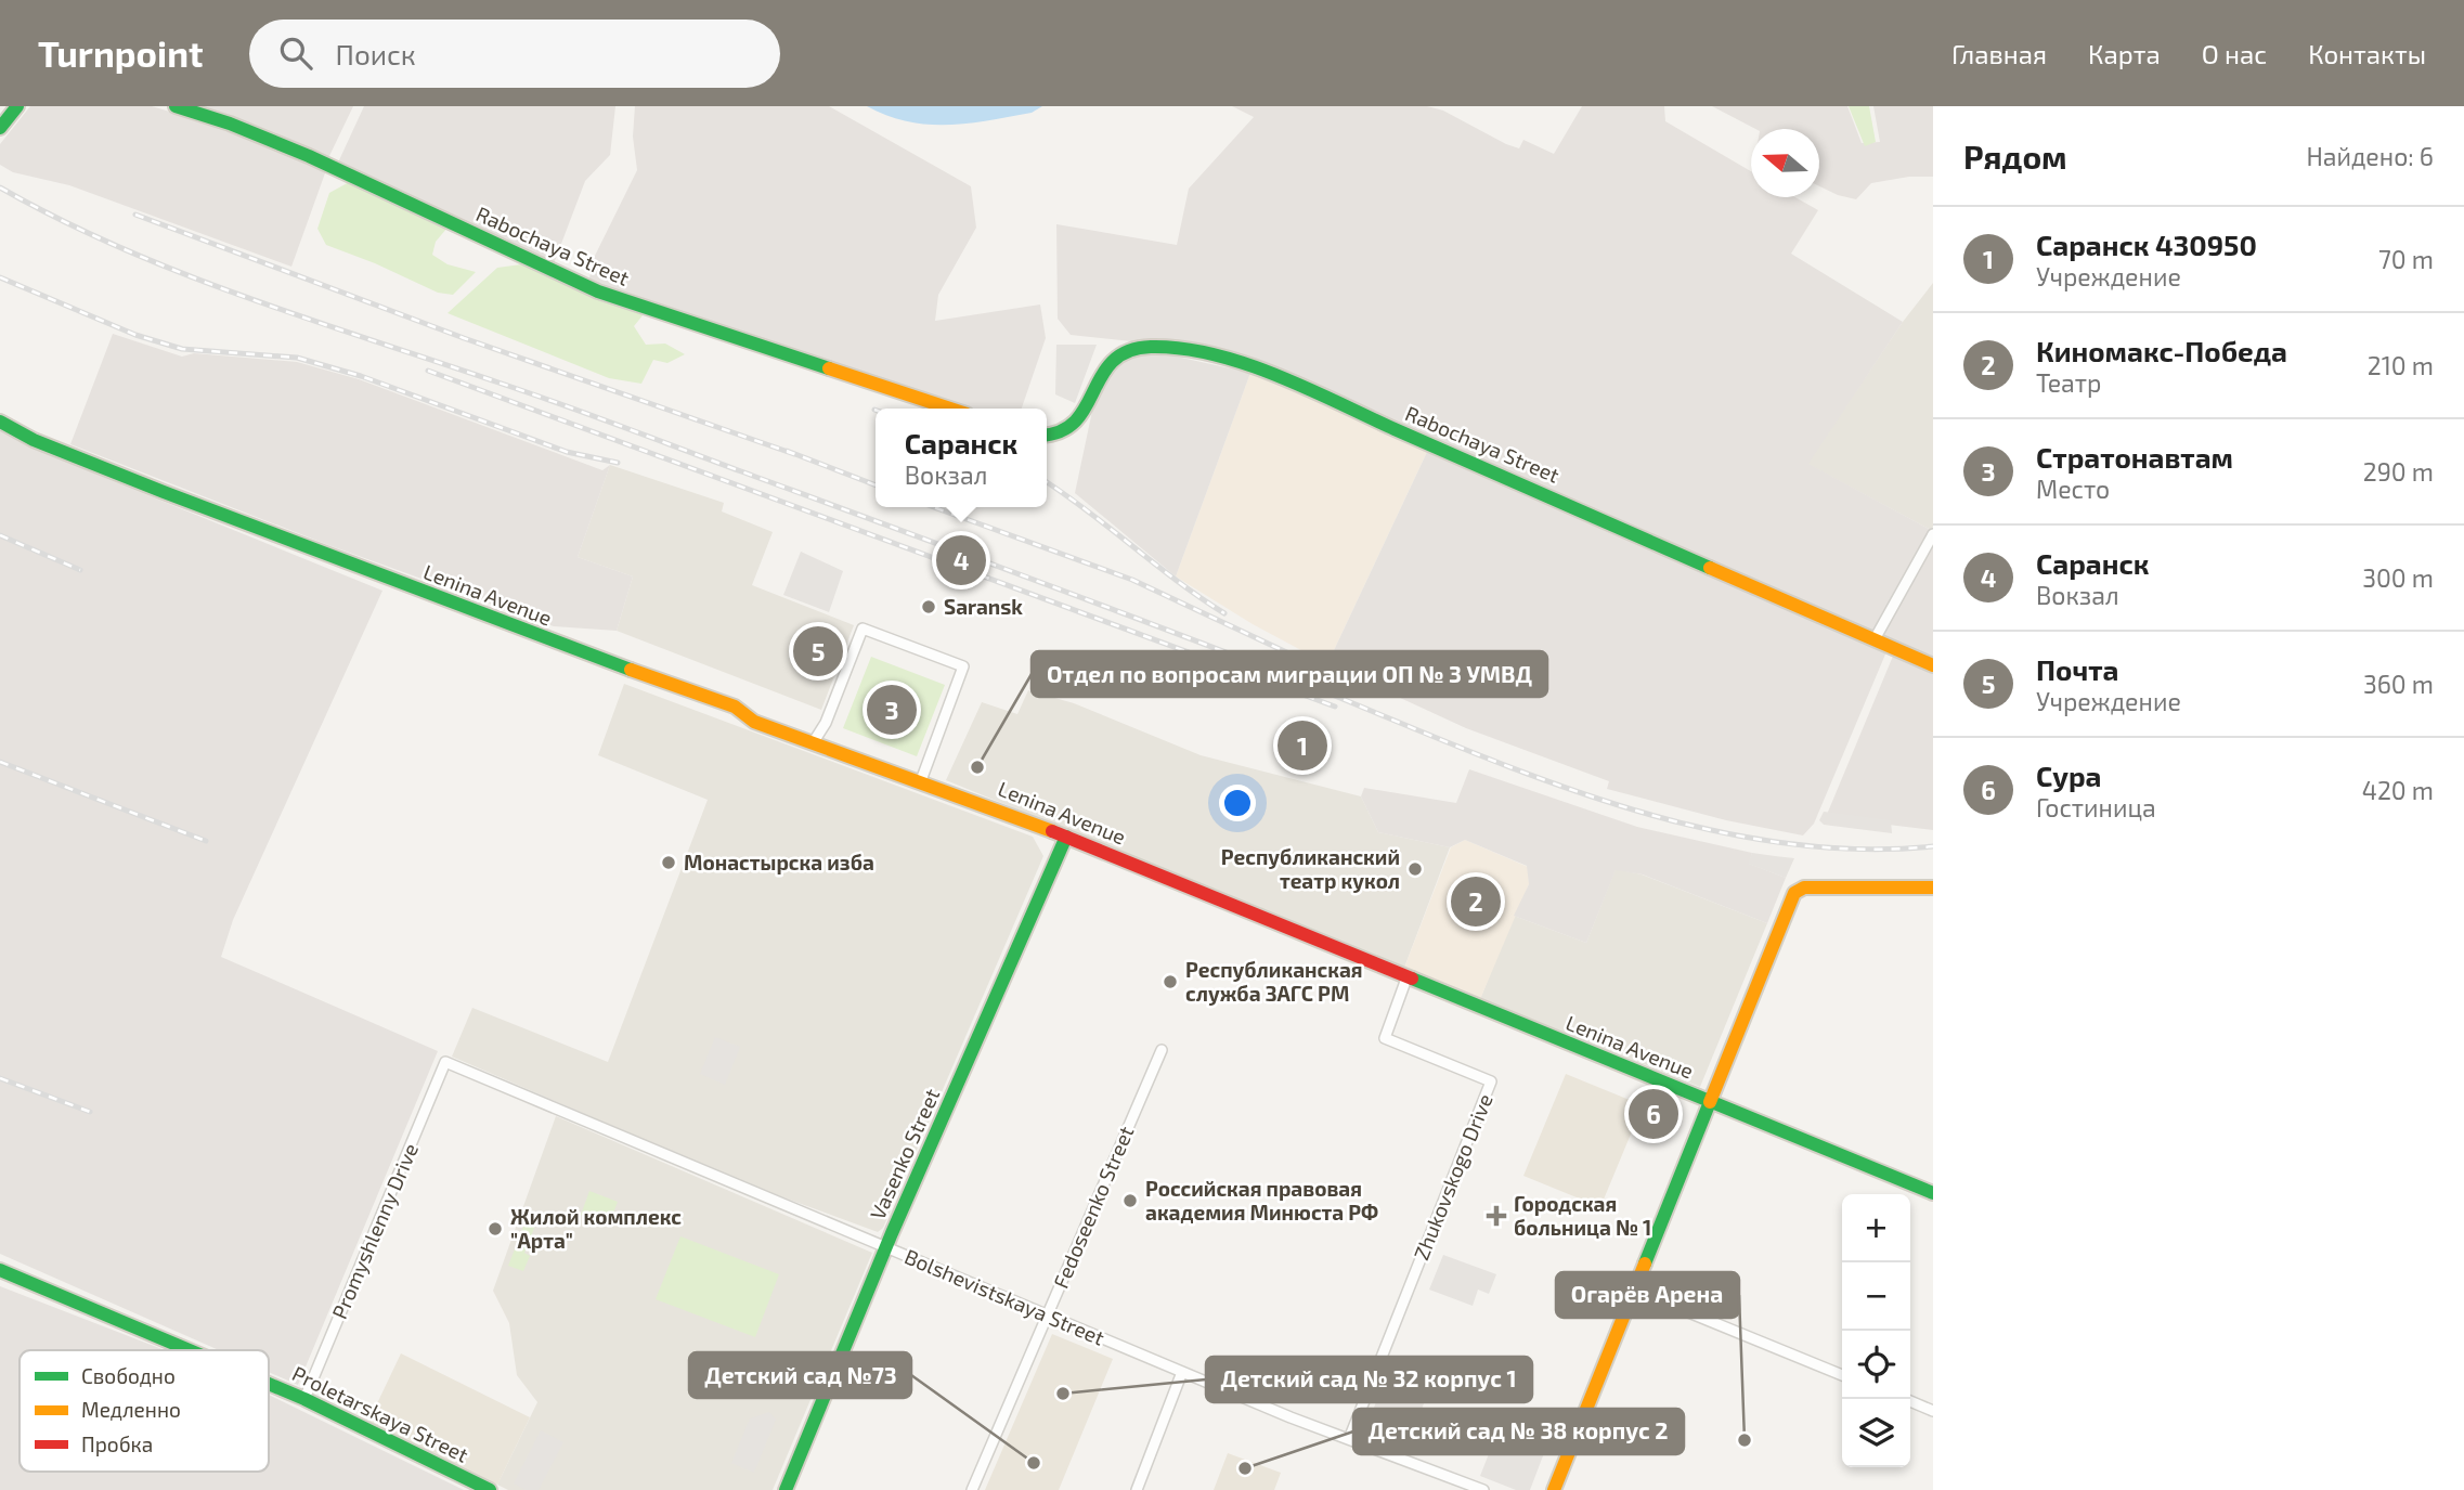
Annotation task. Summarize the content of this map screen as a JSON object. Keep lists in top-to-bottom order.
{
  "streets": {
    "main road": [
      "Rabochaya Street",
      "Lenina Avenue",
      "Vasenko Street",
      "Proletarskaya Street"
    ],
    "street": [
      "Zhukovskogo Drive",
      "Fedoseenko Street",
      "Promyshlenny Drive",
      "Bolshevistskaya Street"
    ]
  },
  "crossings": [
    ["Lenina Avenue", "Vasenko Street"],
    ["Lenina Avenue", "Zhukovskogo Drive"],
    ["Vasenko Street", "Bolshevistskaya Street"],
    ["Zhukovskogo Drive", "Bolshevistskaya Street"],
    ["Fedoseenko Street", "Bolshevistskaya Street"],
    ["Promyshlenny Drive", "Bolshevistskaya Street"],
    ["Promyshlenny Drive", "Proletarskaya Street"]
  ],
  "places": {
    "other": [
      "Saransk",
      "Отдел по вопросам миграции ОП № 3 УМВД",
      "Монастырска изба",
      "Республиканский театр кукол",
      "Республиканская служба ЗАГС РМ",
      "Российская правовая академия Минюста РФ",
      "Жилой комплекс \"Арта\"",
      "Детский сад № 32 корпус 1",
      "Огарёв Арена",
      "Детский сад №73",
      "Детский сад № 38 корпус 2"
    ],
    "health": ["Городская больница № 1"]
  },
  "legend": ["Свободно", "Медленно", "Пробка"],
  "north": "left",
  "page": {
    "header": "Turnpoint",
    "search": "Поиск",
    "nav": [
      "Главная",
      "Карта",
      "О нас",
      "Контакты"
    ],
    "heading": ["Рядом", "Найдено: 6"],
    "list": [
      {
        "mark": "1",
        "name": "Саранск 430950",
        "note": "Учреждение",
        "value": "70 m"
      },
      {
        "mark": "2",
        "name": "Киномакс-Победа",
        "note": "Театр",
        "value": "210 m"
      },
      {
        "mark": "3",
        "name": "Стратонавтам",
        "note": "Место",
        "value": "290 m"
      },
      {
        "mark": "4",
        "name": "Саранск",
        "note": "Вокзал",
        "value": "300 m"
      },
      {
        "mark": "5",
        "name": "Почта",
        "note": "Учреждение",
        "value": "360 m"
      },
      {
        "mark": "6",
        "name": "Сура",
        "note": "Гостиница",
        "value": "420 m"
      }
    ],
    "popup": ["Саранск", "Вокзал"],
    "pins": [
      "4",
      "5",
      "3",
      "1",
      "2",
      "6"
    ],
    "map_buttons": ["+", "−"]
  }
}
